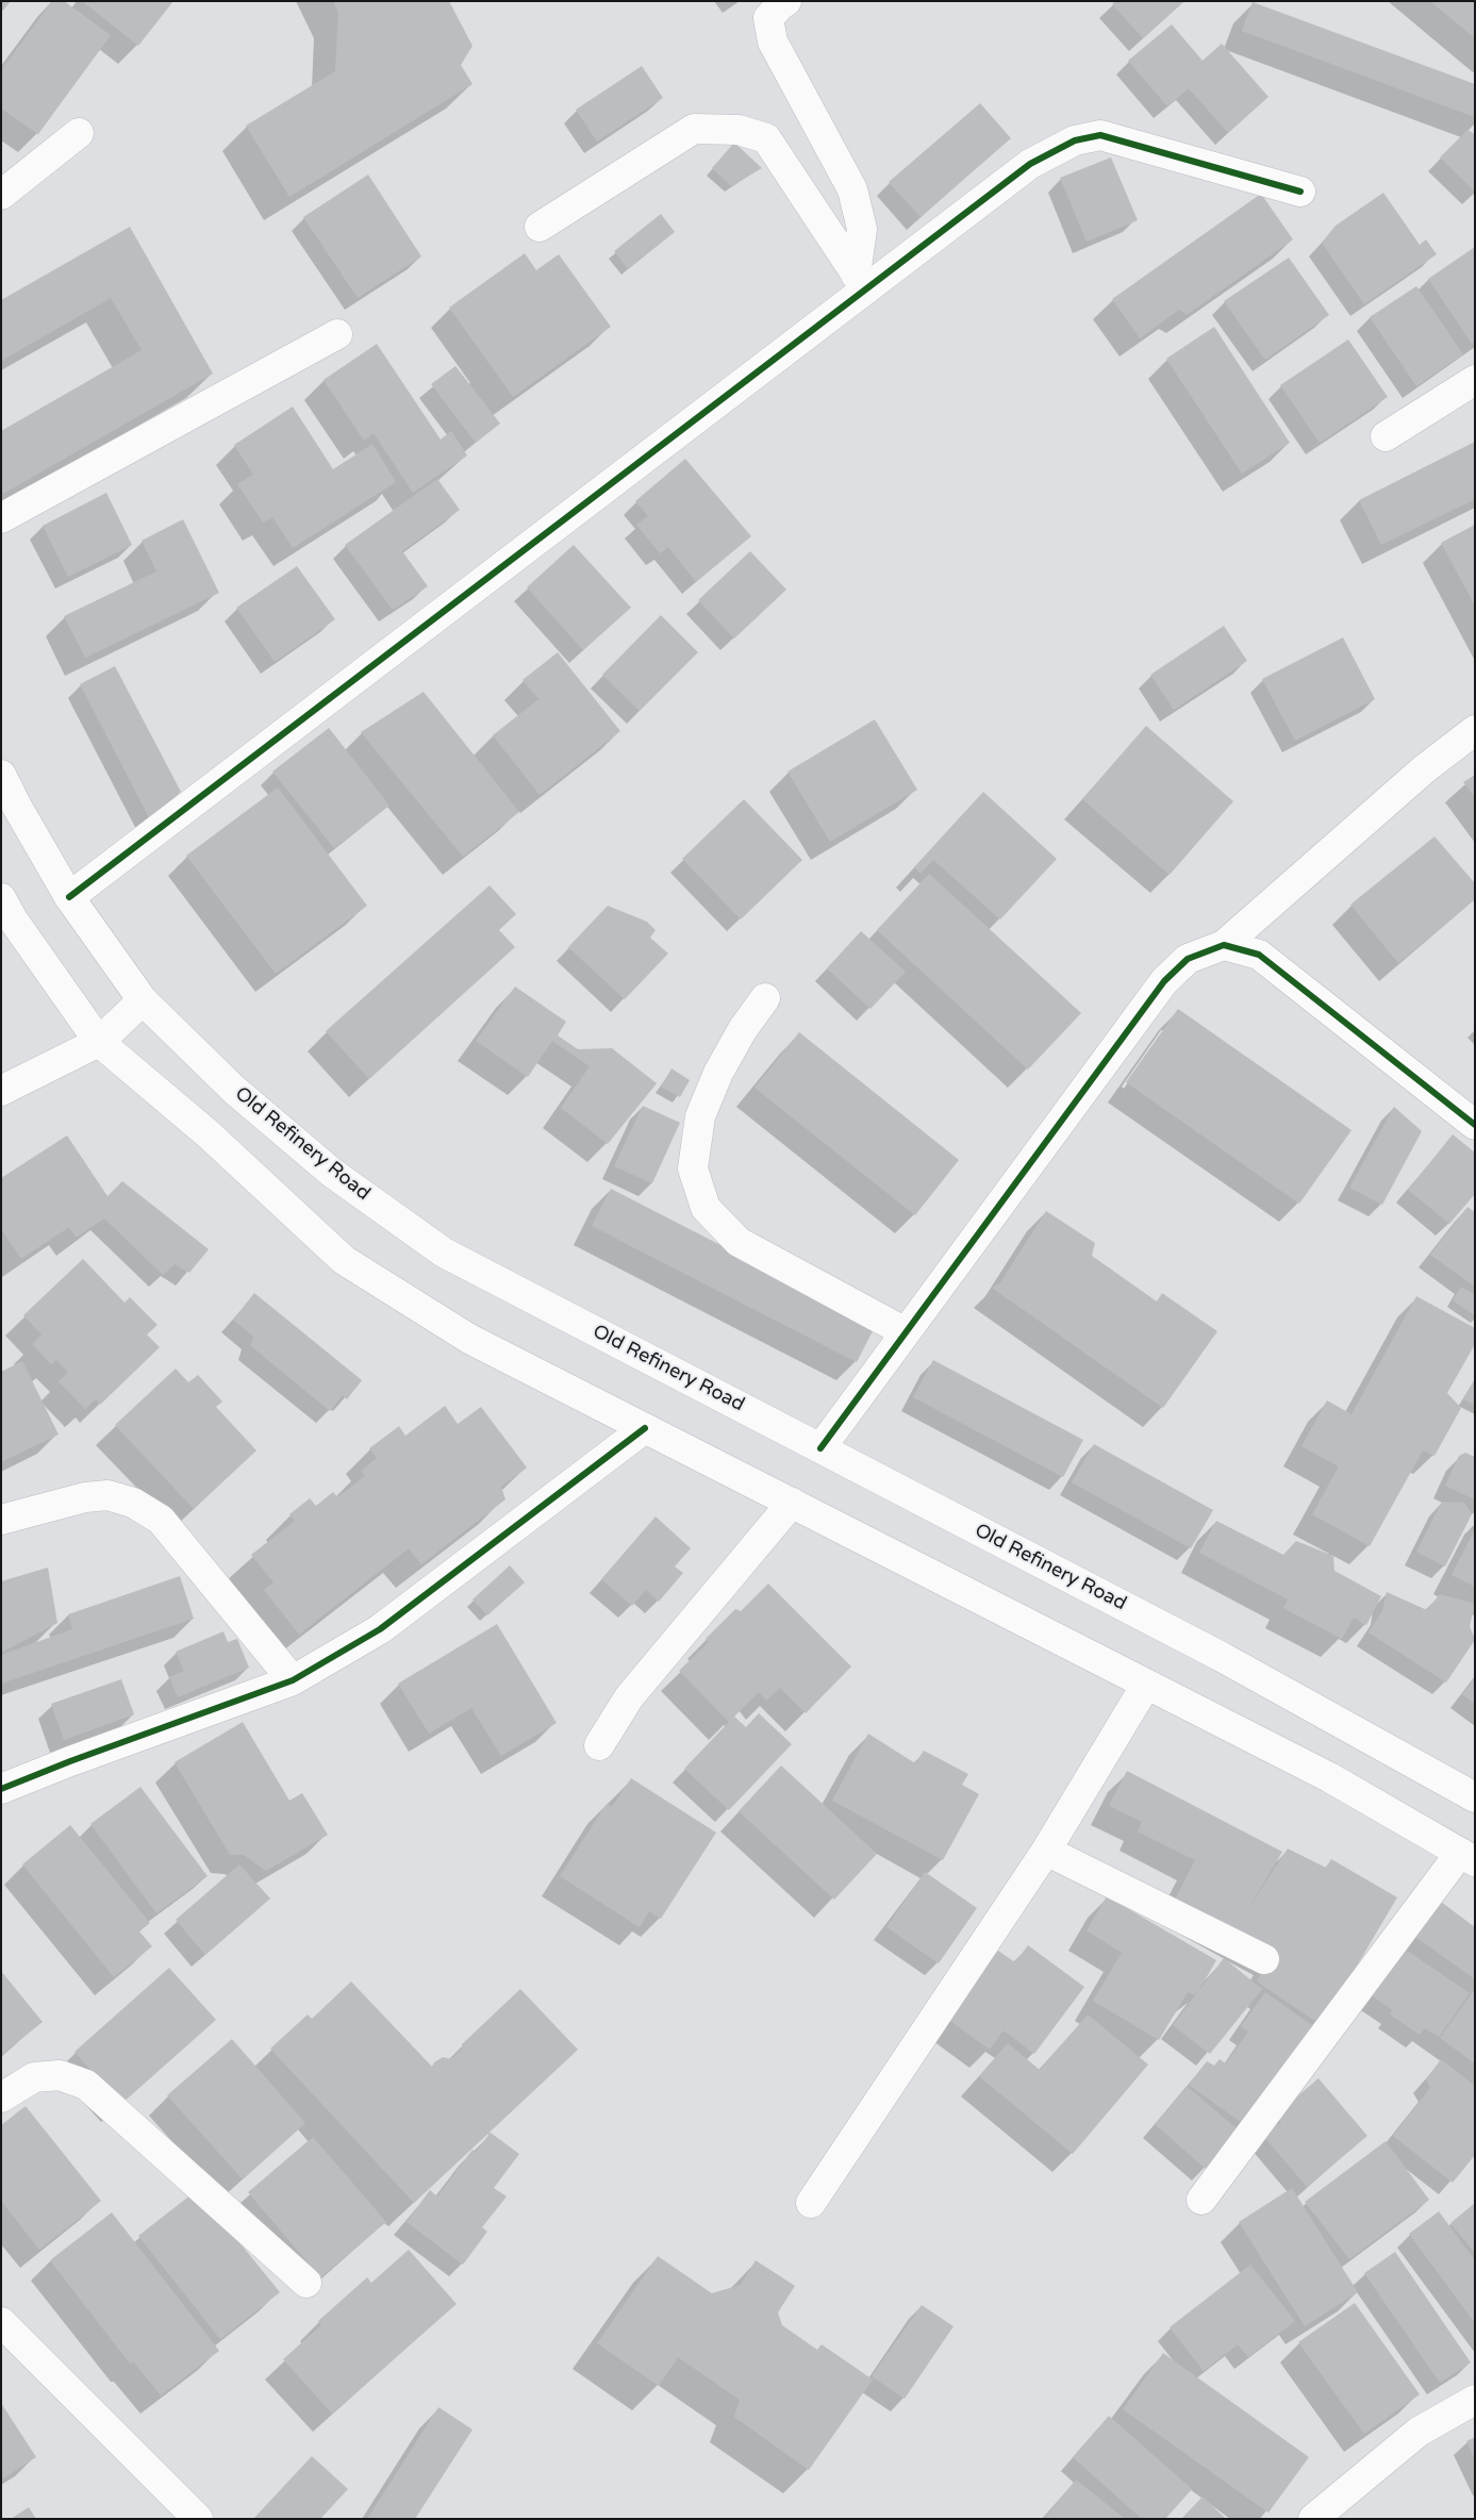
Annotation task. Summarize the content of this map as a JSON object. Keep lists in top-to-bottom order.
{
  "streets": {
    "street": ["Old Refinery Road"]
  }
}
